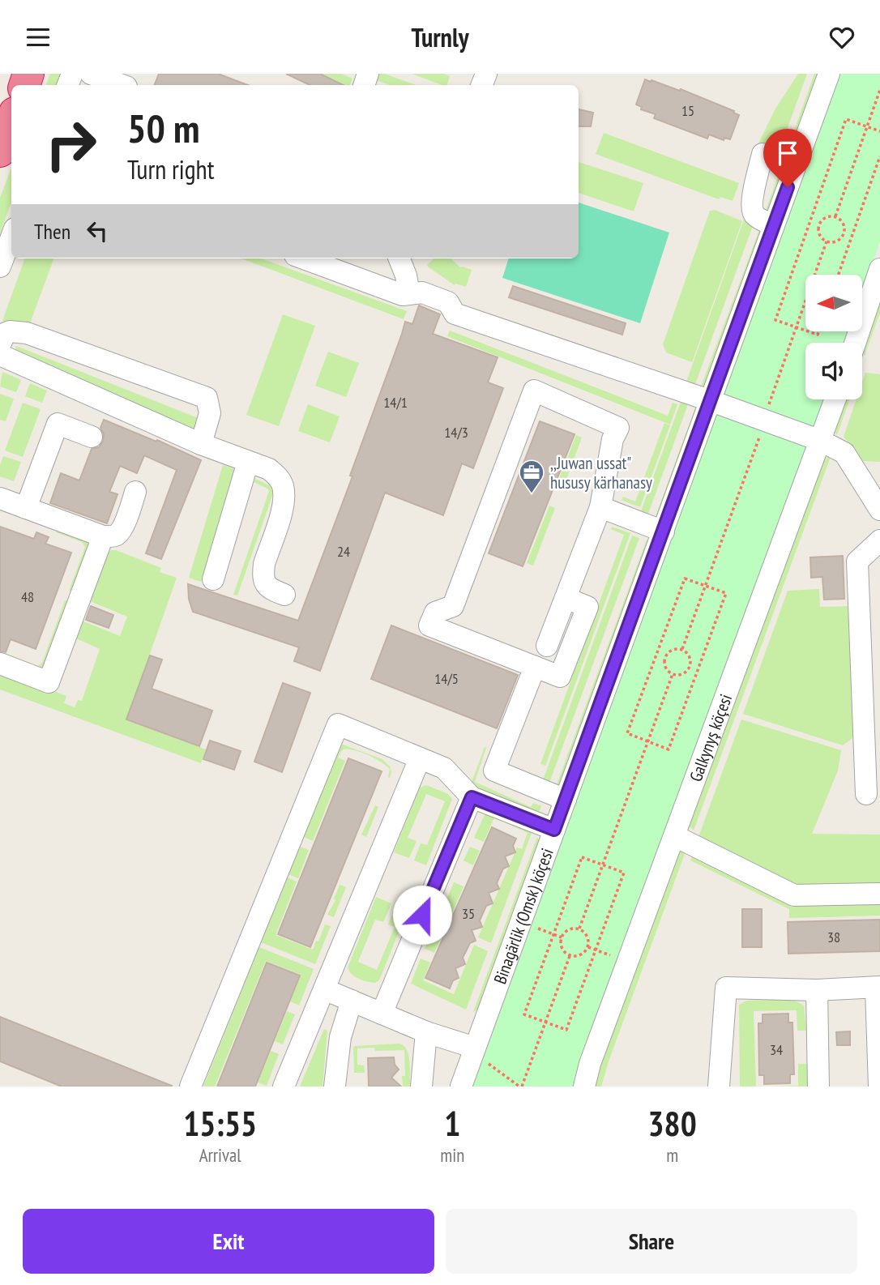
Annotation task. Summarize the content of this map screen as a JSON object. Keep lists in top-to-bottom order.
{
  "streets": {
    "street": ["Galkynyş köçesi", "Binagärlik (Omsk) köçesi"]
  },
  "places": {
    "office": [",,Juwan ussat\" hususy kärhanasy"]
  },
  "house_numbers": [
    "15",
    "14/1",
    "14/3",
    "24",
    "48",
    "14/5",
    "35",
    "38",
    "34"
  ],
  "north": "left",
  "page": {
    "header": "Turnly",
    "turn": ["50 m", "Turn right"],
    "then": "Then",
    "eta": [
      "15:55",
      "Arrival",
      "1",
      "min",
      "380",
      "m"
    ],
    "buttons": ["Exit", "Share"]
  }
}
